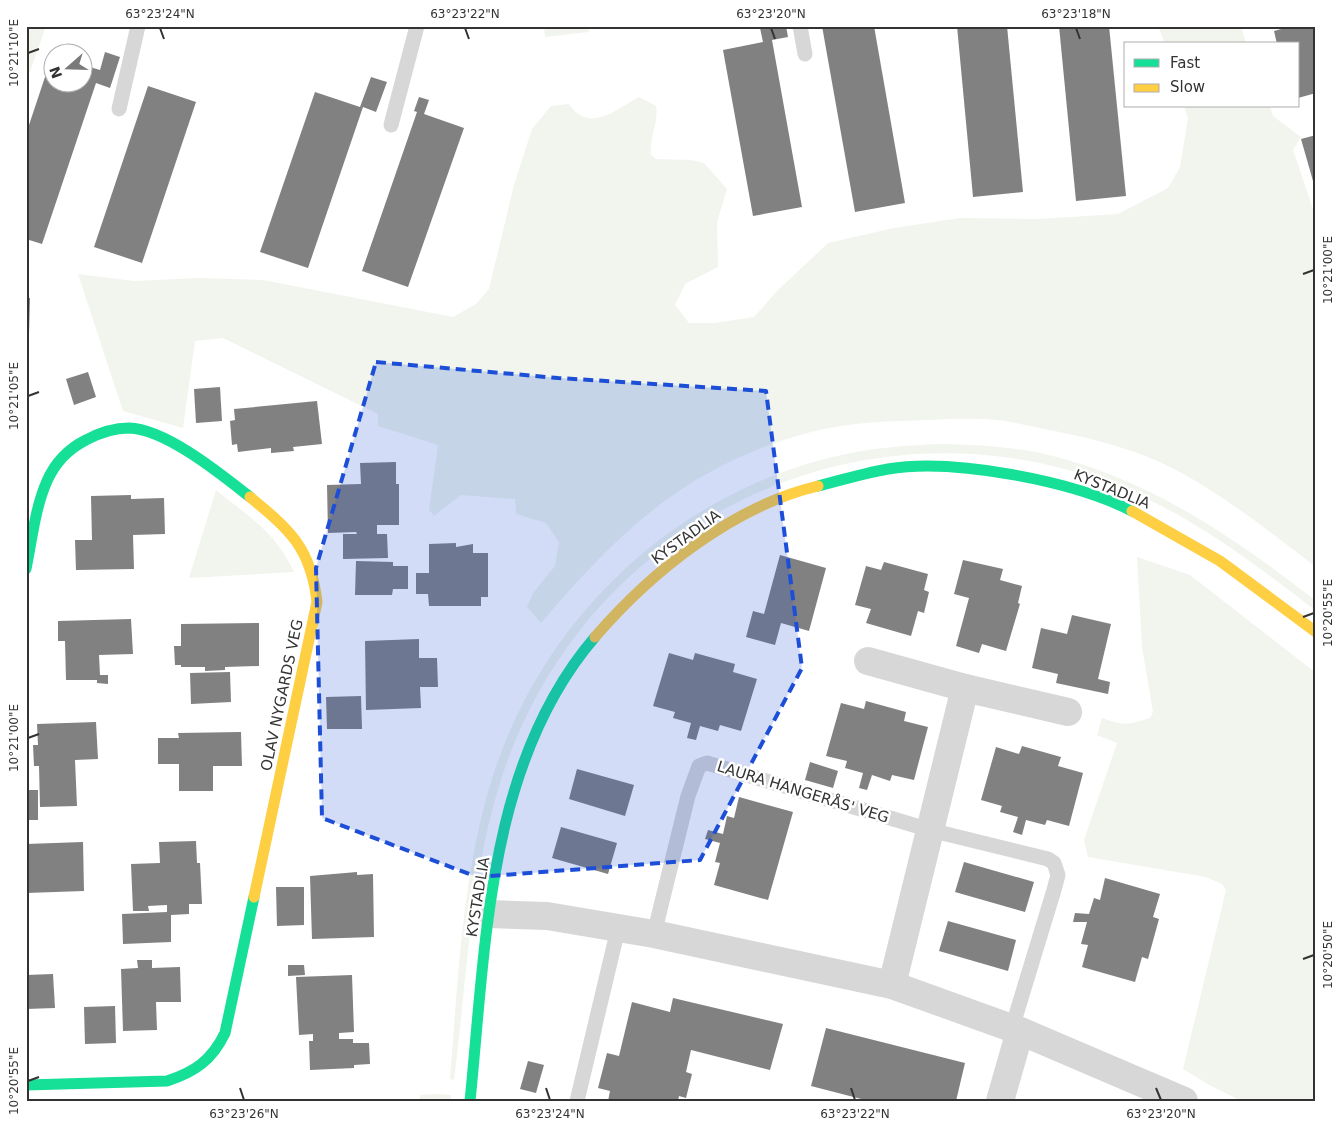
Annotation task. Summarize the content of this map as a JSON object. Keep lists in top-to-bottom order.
{
  "streets": {
    "street": ["KYSTADLIA", "OLAV NYGARDS VEG", "LAURA HANGERÅS' VEG"]
  },
  "legend": ["Fast", "Slow"],
  "north": "left",
  "coordinates": [
    "63°23'24\"N",
    "63°23'22\"N",
    "63°23'20\"N",
    "63°23'18\"N",
    "10°21'10\"E",
    "10°21'00\"E",
    "10°21'05\"E",
    "10°20'55\"E",
    "10°20'50\"E",
    "63°23'26\"N"
  ]
}
